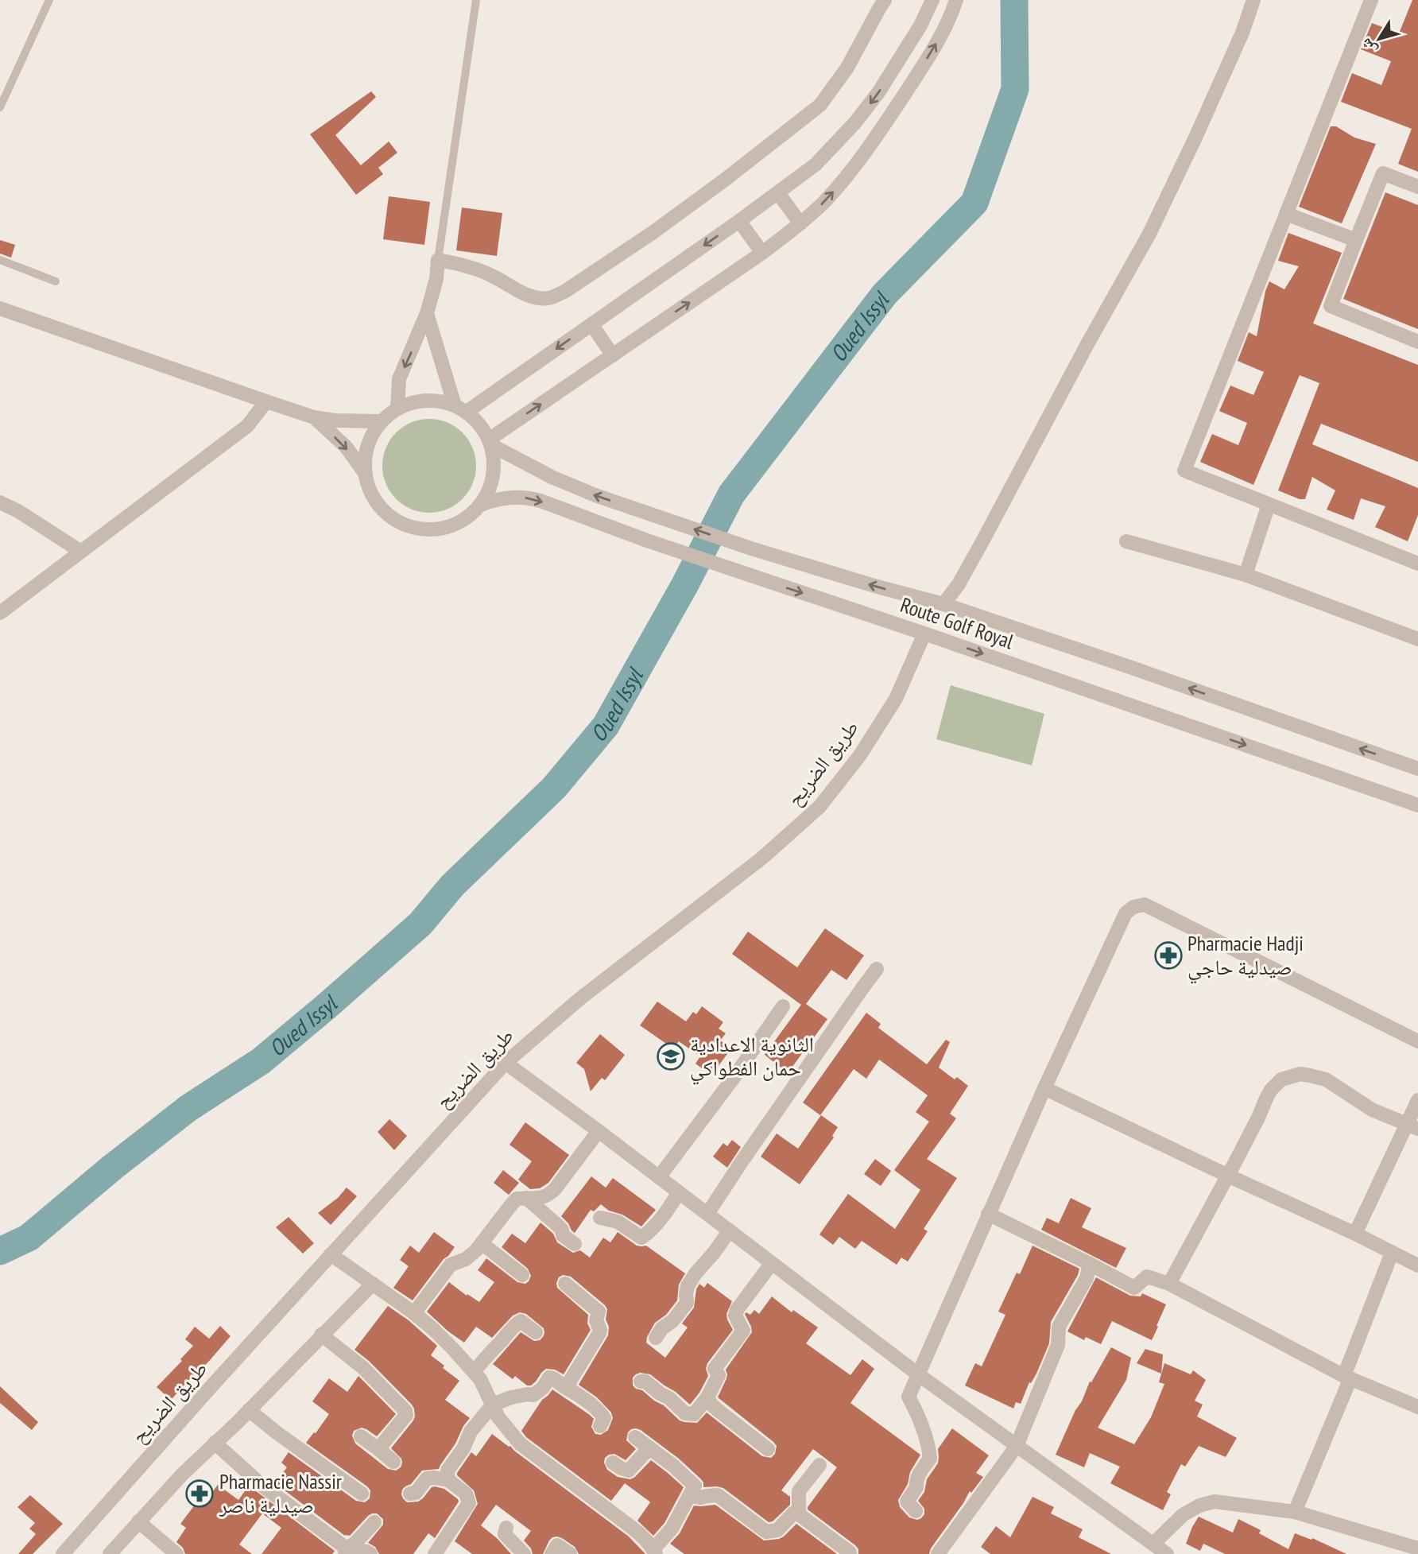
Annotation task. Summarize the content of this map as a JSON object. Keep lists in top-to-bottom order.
{
  "streets": {
    "street": ["Route Golf Royal", "طريق الضريح"]
  },
  "crossings": [
    ["Route Golf Royal", "طريق الضريح"]
  ],
  "water": ["Oued Issyl"],
  "places": {
    "pharmacy": ["Pharmacie Hadji صيدلية حاجي", "Pharmacie Nassir صيدلية ناصر"],
    "school or university": ["الثانوية الاعدادية حمان الفطواكي"]
  },
  "north": "bottom left"
}
